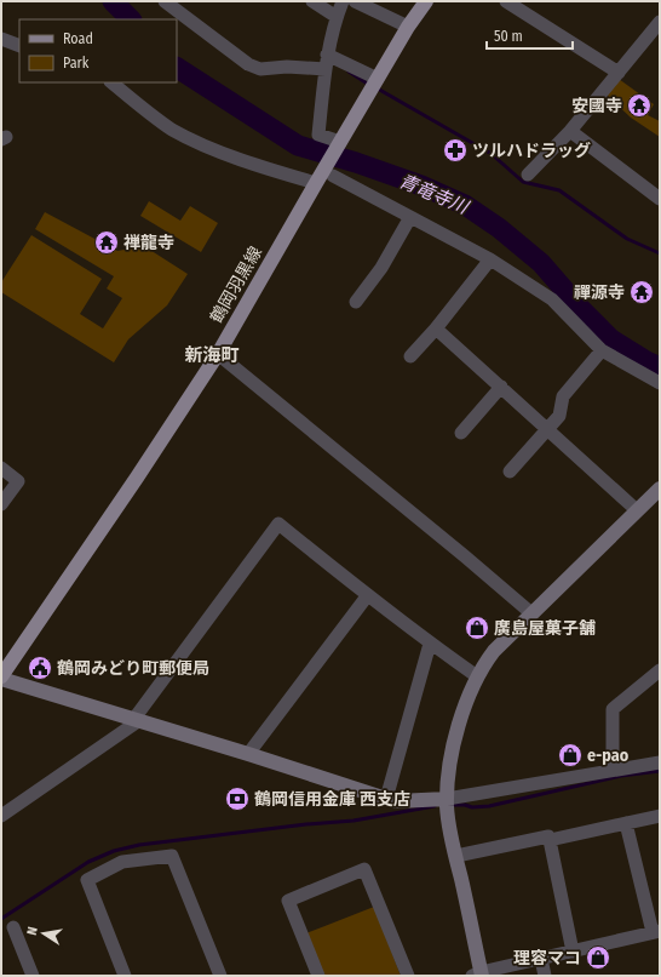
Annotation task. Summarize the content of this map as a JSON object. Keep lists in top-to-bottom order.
{
  "streets": {
    "main road": ["鶴岡羽黒線"]
  },
  "districts": ["新海町"],
  "water": ["青竜寺川"],
  "places": {
    "temple": ["安國寺", "禅龍寺", "禪源寺"],
    "pharmacy": ["ツルハドラッグ"],
    "shop": ["廣島屋菓子舗", "e-pao", "理容マコ"],
    "public building": ["鶴岡みどり町郵便局"],
    "bank": ["鶴岡信用金庫 西支店"]
  },
  "legend": ["Road", "Park"],
  "scale_bar": "50 m",
  "north": "left"
}
